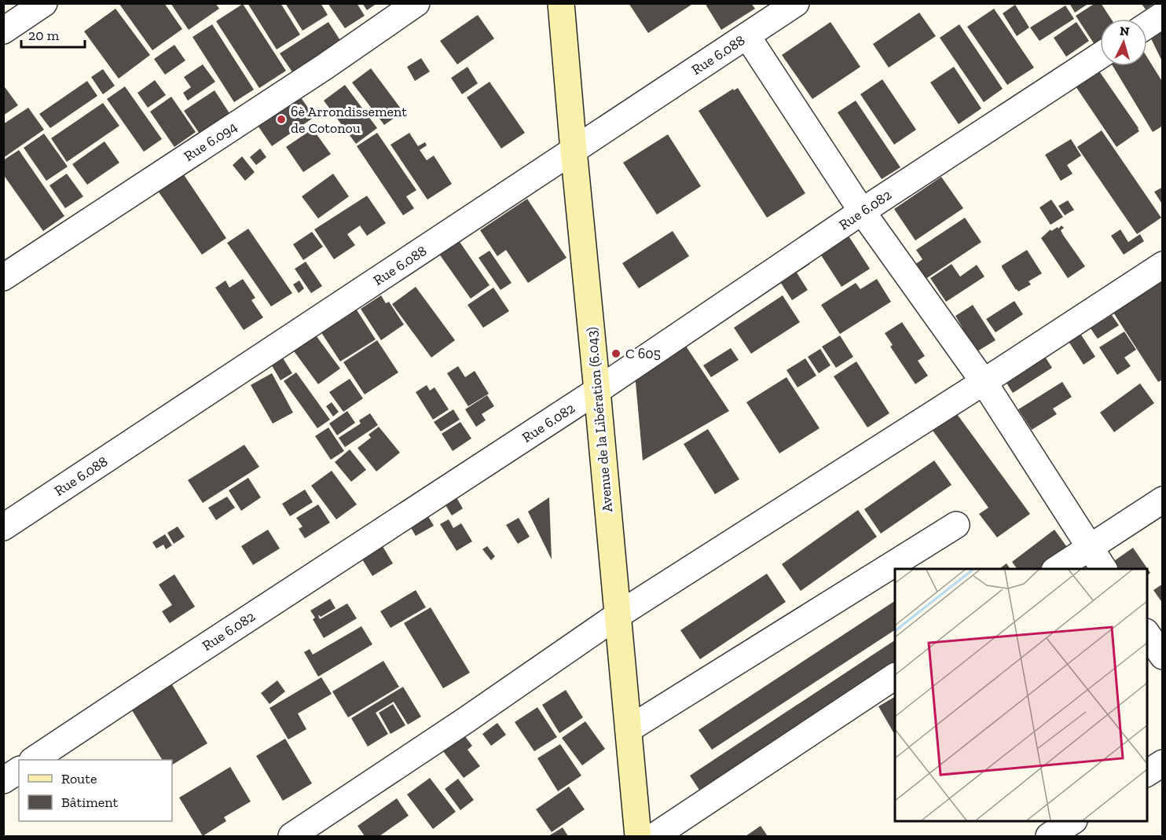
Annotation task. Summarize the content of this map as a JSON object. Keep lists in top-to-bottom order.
{
  "streets": {
    "main road": ["Avenue de la Libération (6.043)"],
    "street": ["Rue 6.088", "Rue 6.094", "Rue 6.082"]
  },
  "crossings": [
    ["Rue 6.088", "Avenue de la Libération (6.043)"],
    ["Rue 6.082", "Avenue de la Libération (6.043)"]
  ],
  "places": ["6è Arrondissement de Cotonou", "C 605"],
  "legend": ["Route", "Bâtiment"],
  "scale_bar": "20 m",
  "north": "top"
}
